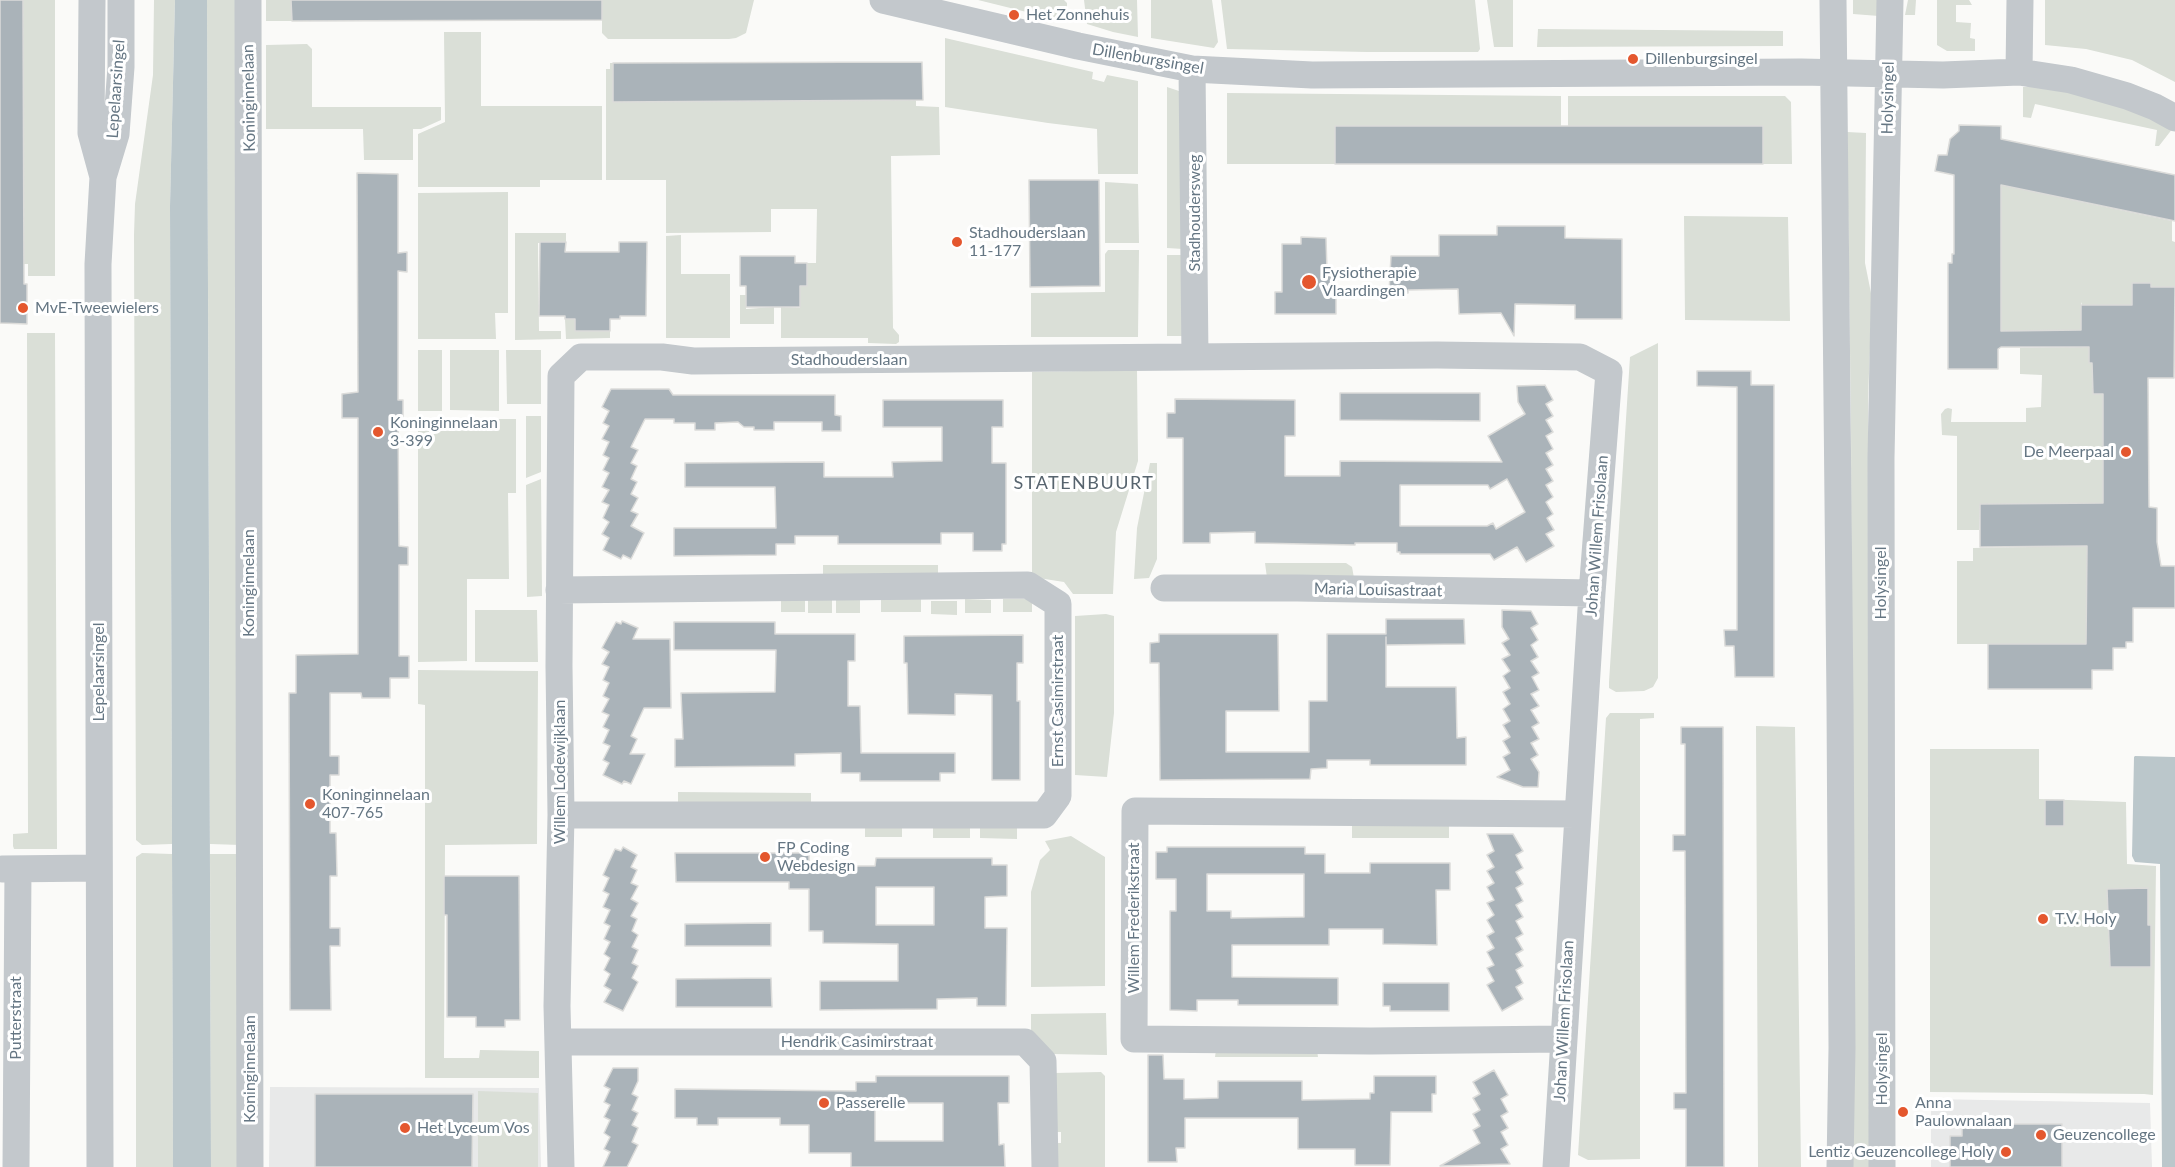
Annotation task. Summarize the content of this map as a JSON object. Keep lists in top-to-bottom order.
{
  "streets": {
    "street": [
      "Dillenburgsingel",
      "Lepelaarsingel",
      "Koninginnelaan",
      "Holysingel",
      "Stadhoudersweg",
      "Stadhouderslaan",
      "Johan Willem Frisolaan",
      "Maria Louisastraat",
      "Ernst Casimirstraat",
      "Willem Lodewijklaan",
      "Willem Frederikstraat",
      "Putterstraat",
      "Hendrik Casimirstraat"
    ]
  },
  "crossings": [
    ["Dillenburgsingel", "Holysingel"],
    ["Dillenburgsingel", "Stadhoudersweg"],
    ["Stadhoudersweg", "Johan Willem Frisolaan"],
    ["Stadhouderslaan", "Johan Willem Frisolaan"],
    ["Stadhouderslaan", "Willem Lodewijklaan"],
    ["Johan Willem Frisolaan", "Maria Louisastraat"],
    ["Johan Willem Frisolaan", "Willem Frederikstraat"],
    ["Ernst Casimirstraat", "Willem Lodewijklaan"],
    ["Willem Lodewijklaan", "Hendrik Casimirstraat"]
  ],
  "districts": ["STATENBUURT"],
  "places": [
    "Het Zonnehuis",
    "Dillenburgsingel",
    "Stadhouderslaan 11-177",
    "Fysiotherapie Vlaardingen",
    "MvE-Tweewielers",
    "Koninginnelaan 3-399",
    "De Meerpaal",
    "Koninginnelaan 407-765",
    "FP Coding Webdesign",
    "T.V. Holy",
    "Passerelle",
    "Anna Paulownalaan",
    "Het Lyceum Vos",
    "Geuzencollege",
    "Lentiz Geuzencollege Holy"
  ]
}
